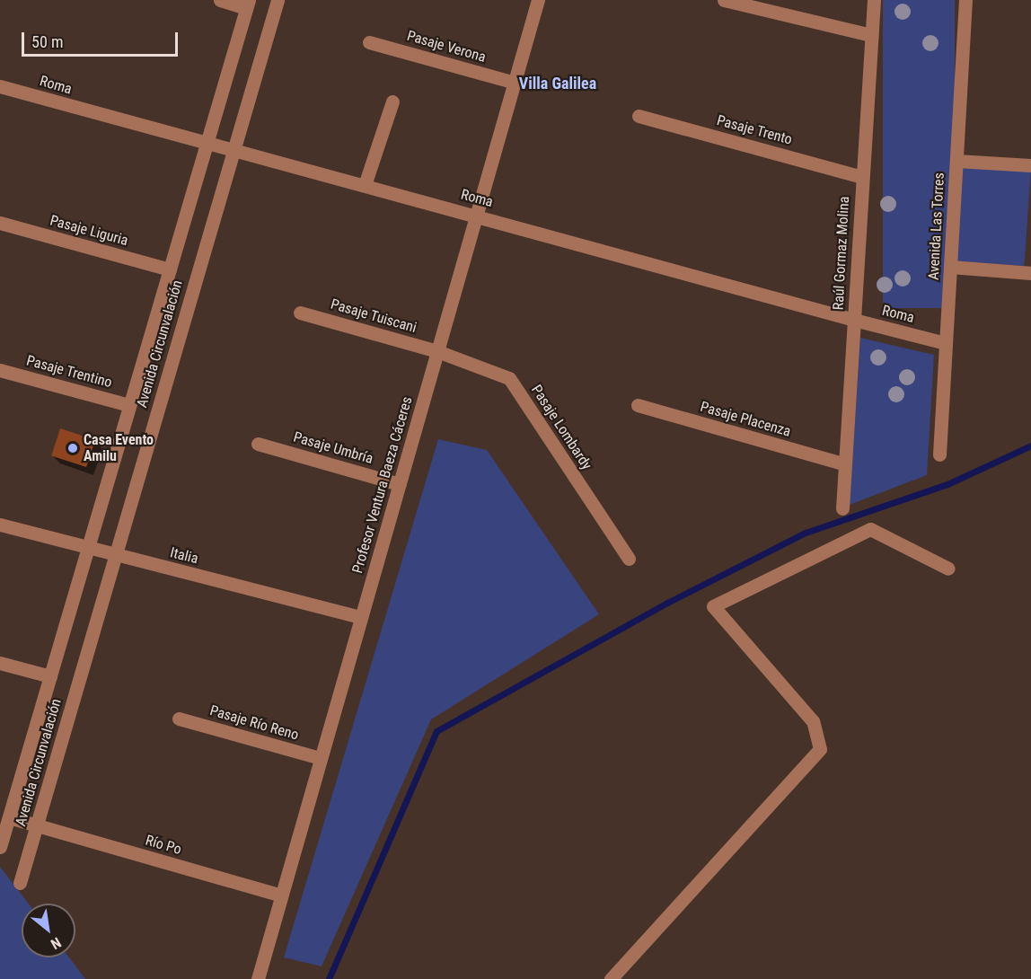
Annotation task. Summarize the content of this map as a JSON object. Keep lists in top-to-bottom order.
{
  "streets": {
    "street": [
      "Pasaje Verona",
      "Roma",
      "Pasaje Trento",
      "Avenida Las Torres",
      "Pasaje Liguria",
      "Raúl Gormaz Molina",
      "Pasaje Tuiscani",
      "Avenida Circunvalación",
      "Pasaje Trentino",
      "Pasaje Placenza",
      "Pasaje Lombardy",
      "Pasaje Umbría",
      "Profesor Ventura Baeza Cáceres",
      "Italia",
      "Pasaje Río Reno",
      "Río Po"
    ]
  },
  "crossings": [
    ["Pasaje Verona", "Profesor Ventura Baeza Cáceres"],
    ["Roma", "Avenida Las Torres"],
    ["Roma", "Raúl Gormaz Molina"],
    ["Roma", "Avenida Circunvalación"],
    ["Roma", "Profesor Ventura Baeza Cáceres"],
    ["Pasaje Trento", "Raúl Gormaz Molina"],
    ["Pasaje Liguria", "Avenida Circunvalación"],
    ["Raúl Gormaz Molina", "Pasaje Placenza"],
    ["Pasaje Tuiscani", "Pasaje Lombardy"],
    ["Pasaje Tuiscani", "Profesor Ventura Baeza Cáceres"],
    ["Avenida Circunvalación", "Pasaje Trentino"],
    ["Avenida Circunvalación", "Italia"],
    ["Avenida Circunvalación", "Río Po"],
    ["Pasaje Lombardy", "Profesor Ventura Baeza Cáceres"],
    ["Pasaje Umbría", "Profesor Ventura Baeza Cáceres"],
    ["Profesor Ventura Baeza Cáceres", "Italia"],
    ["Profesor Ventura Baeza Cáceres", "Pasaje Río Reno"],
    ["Profesor Ventura Baeza Cáceres", "Río Po"]
  ],
  "districts": ["Villa Galilea"],
  "places": ["Casa Evento Amilu"],
  "scale_bar": "50 m",
  "north": "bottom right"
}
